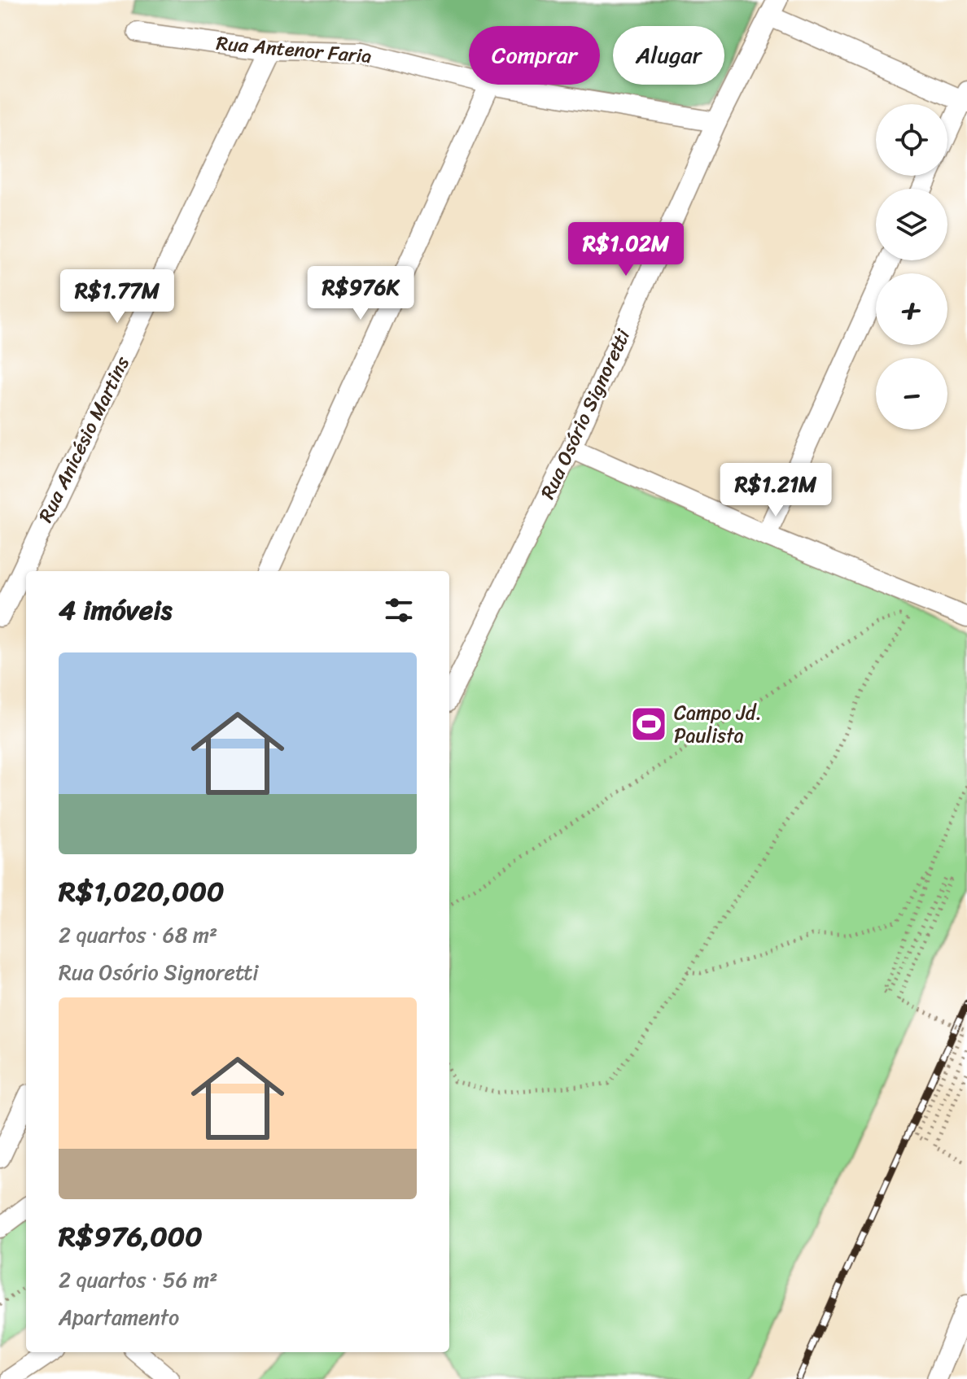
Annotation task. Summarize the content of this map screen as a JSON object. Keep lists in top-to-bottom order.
{
  "streets": {
    "street": ["Rua Antenor Faria", "Rua Osório Signoretti", "Rua Anicésio Martins"]
  },
  "crossings": [
    ["Rua Antenor Faria", "Rua Osório Signoretti"],
    ["Rua Antenor Faria", "Rua Anicésio Martins"]
  ],
  "places": {
    "sports": ["Campo Jd. Paulista"]
  },
  "page": {
    "chip": ["Comprar", "Alugar"],
    "map_buttons": ["+", "−"],
    "price": [
      "R$1.02M",
      "R$976K",
      "R$1.77M",
      "R$1.21M"
    ],
    "heading": "4 imóveis",
    "list": [
      {
        "name": "R$1,020,000",
        "note": "2 quartos · 68 m² · Rua Osório Signoretti"
      },
      {
        "name": "R$976,000",
        "note": "2 quartos · 56 m² · Apartamento"
      }
    ]
  }
}
